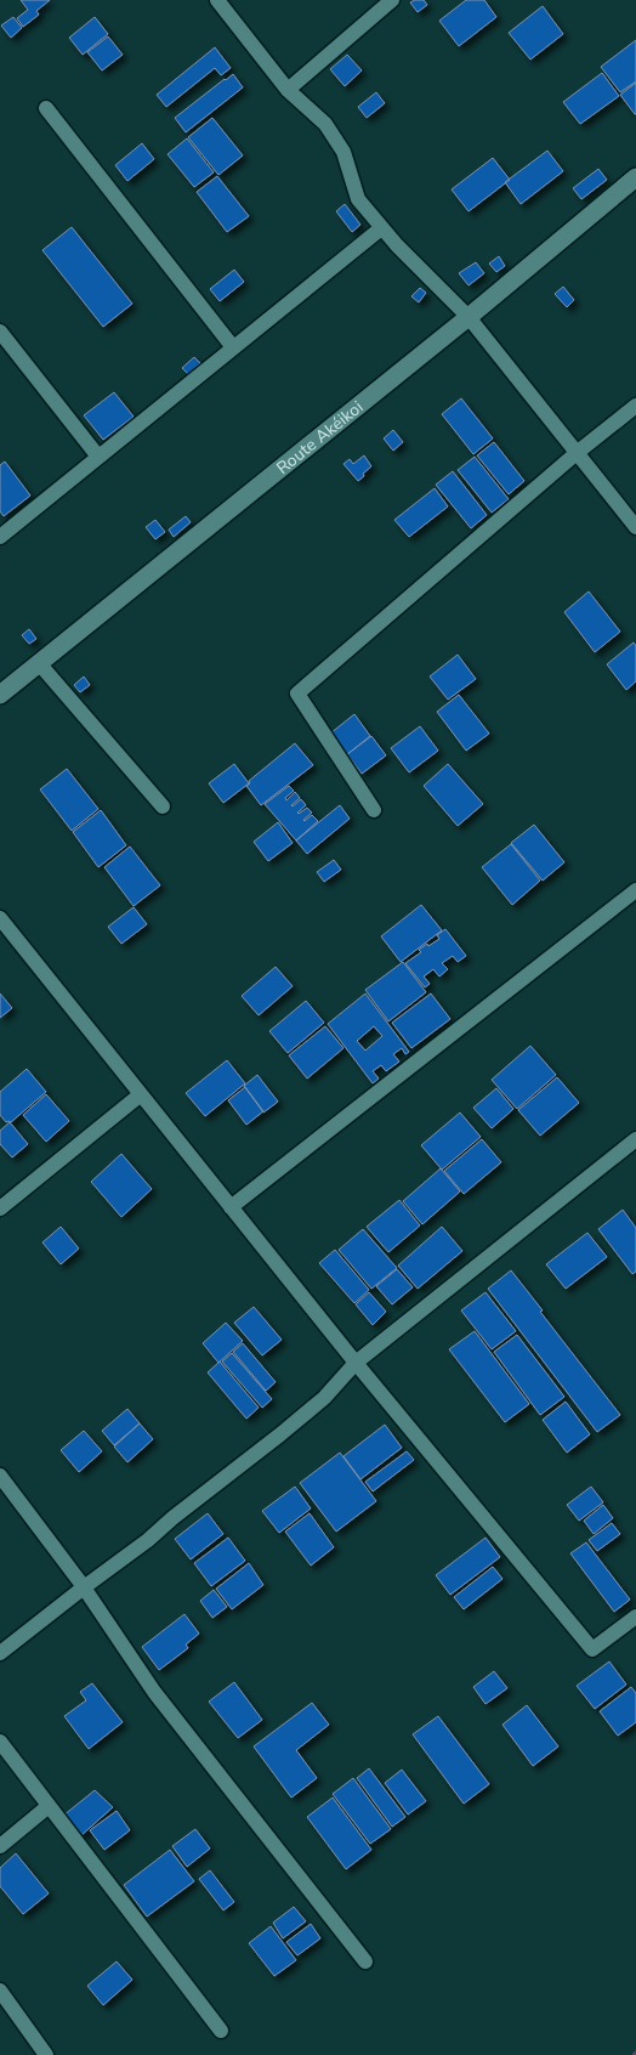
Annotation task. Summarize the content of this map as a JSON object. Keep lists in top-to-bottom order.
{
  "streets": {
    "street": ["Route Akéikoi"]
  }
}
